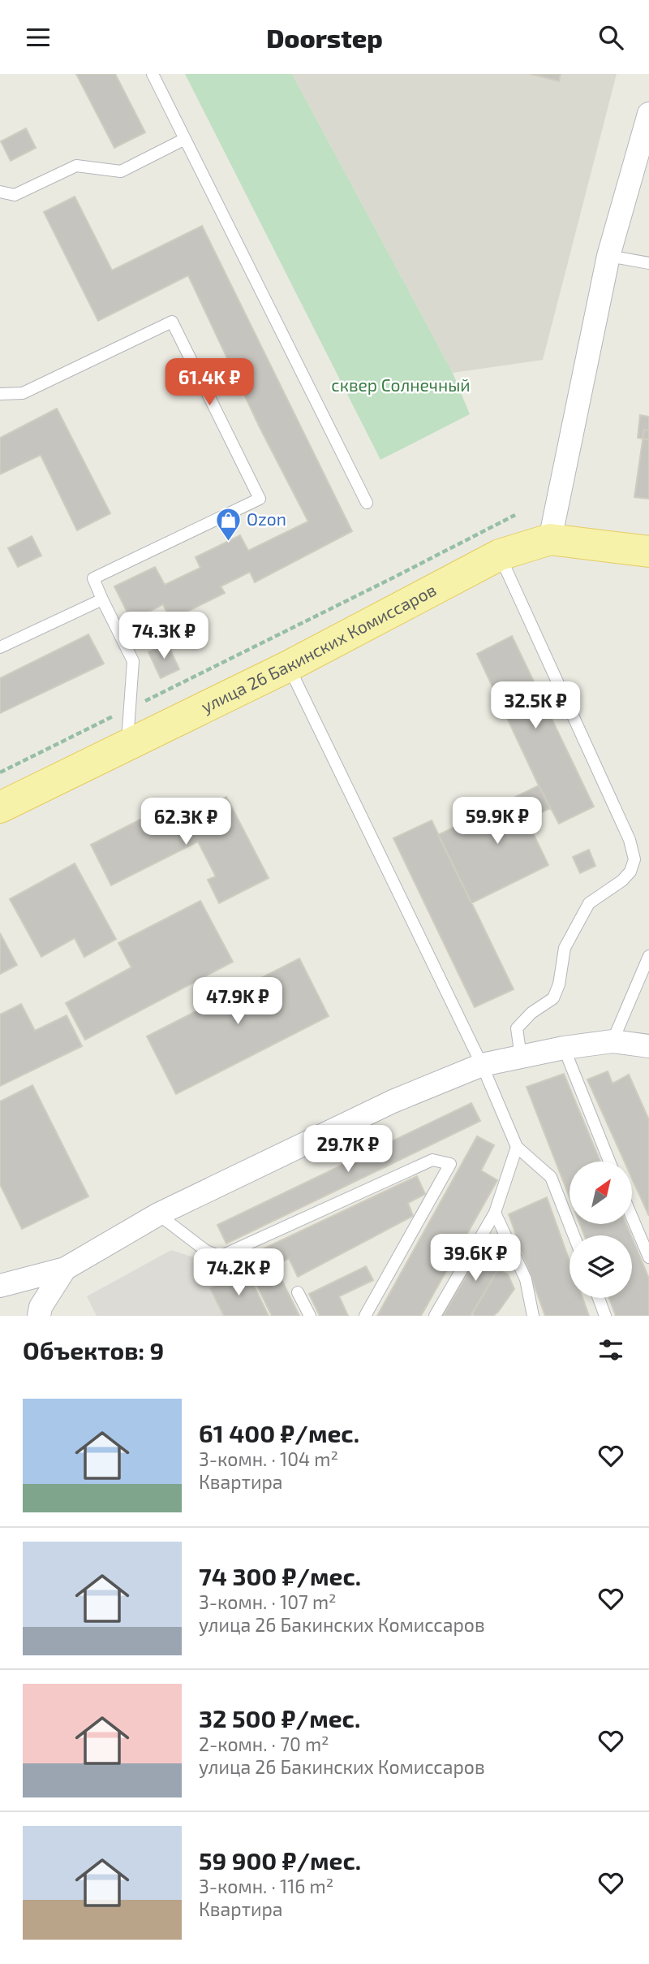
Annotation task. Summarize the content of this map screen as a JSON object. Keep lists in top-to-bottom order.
{
  "streets": {
    "main road": ["улица 26 Бакинских Комиссаров"]
  },
  "parks": ["сквер Солнечный"],
  "places": {
    "shop": ["Ozon"]
  },
  "north": "top right",
  "page": {
    "header": "Doorstep",
    "price": [
      "61.4K ₽",
      "74.3K ₽",
      "32.5K ₽",
      "59.9K ₽",
      "62.3K ₽",
      "47.9K ₽",
      "29.7K ₽",
      "39.6K ₽",
      "74.2K ₽"
    ],
    "heading": "Объектов: 9",
    "list": [
      {
        "name": "61 400 ₽/мес.",
        "note": "3-комн. · 104 m² · Квартира"
      },
      {
        "name": "74 300 ₽/мес.",
        "note": "3-комн. · 107 m² · улица 26 Бакинских Комиссаров"
      },
      {
        "name": "32 500 ₽/мес.",
        "note": "2-комн. · 70 m² · улица 26 Бакинских Комиссаров"
      },
      {
        "name": "59 900 ₽/мес.",
        "note": "3-комн. · 116 m² · Квартира"
      }
    ]
  }
}
